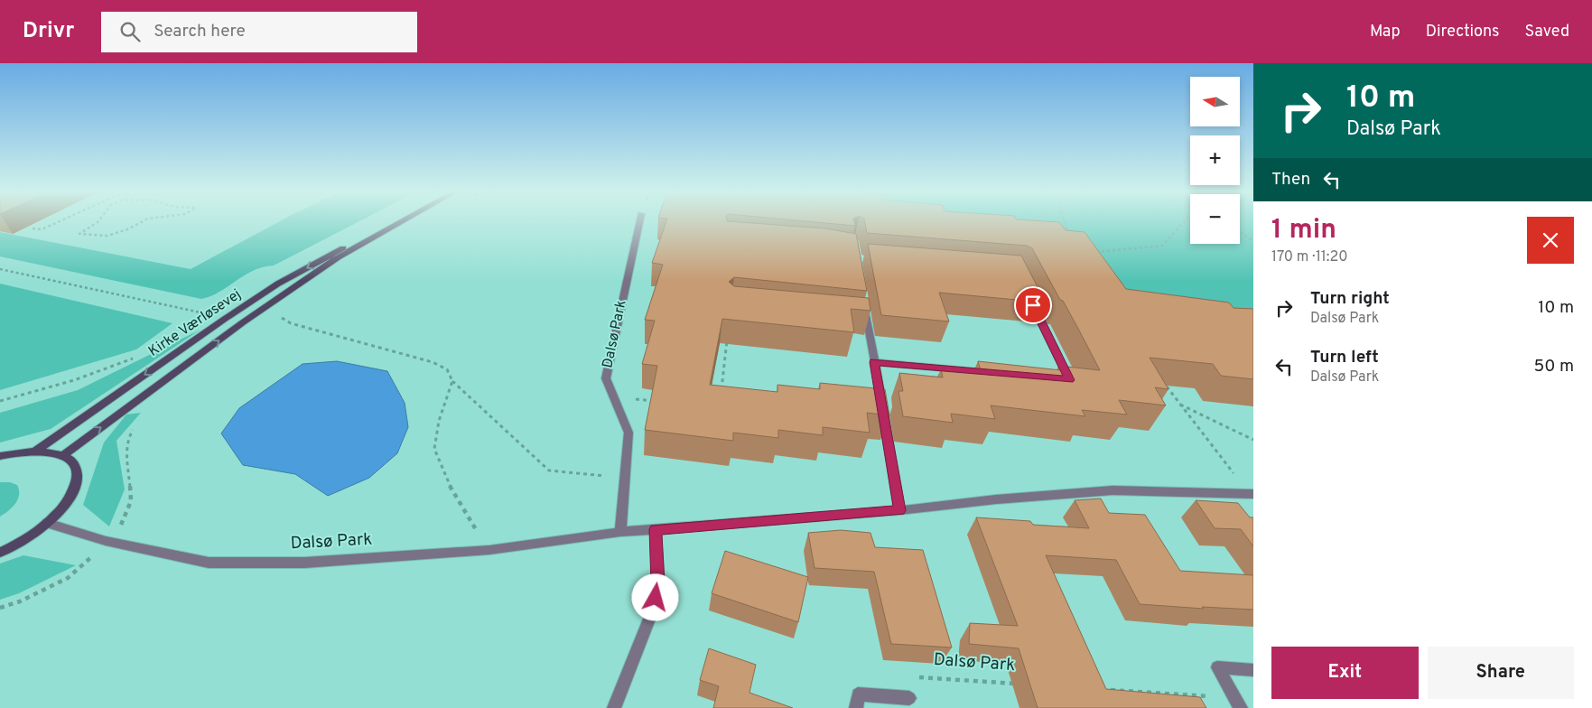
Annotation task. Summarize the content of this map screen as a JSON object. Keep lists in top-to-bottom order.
{
  "streets": {
    "street": ["Kirke Værløsevej", "Dalsø Park"]
  },
  "north": "left",
  "page": {
    "header": "Drivr",
    "search": "Search here",
    "nav": ["Map", "Directions", "Saved"],
    "turn": ["10 m", "Dalsø Park"],
    "map_buttons": ["+", "−"],
    "then": "Then",
    "heading": ["1 min", "170 m · 11:20"],
    "list": [
      {
        "name": "Turn right",
        "note": "Dalsø Park",
        "value": "10 m"
      },
      {
        "name": "Turn left",
        "note": "Dalsø Park",
        "value": "50 m"
      }
    ],
    "buttons": ["Exit", "Share"]
  }
}
